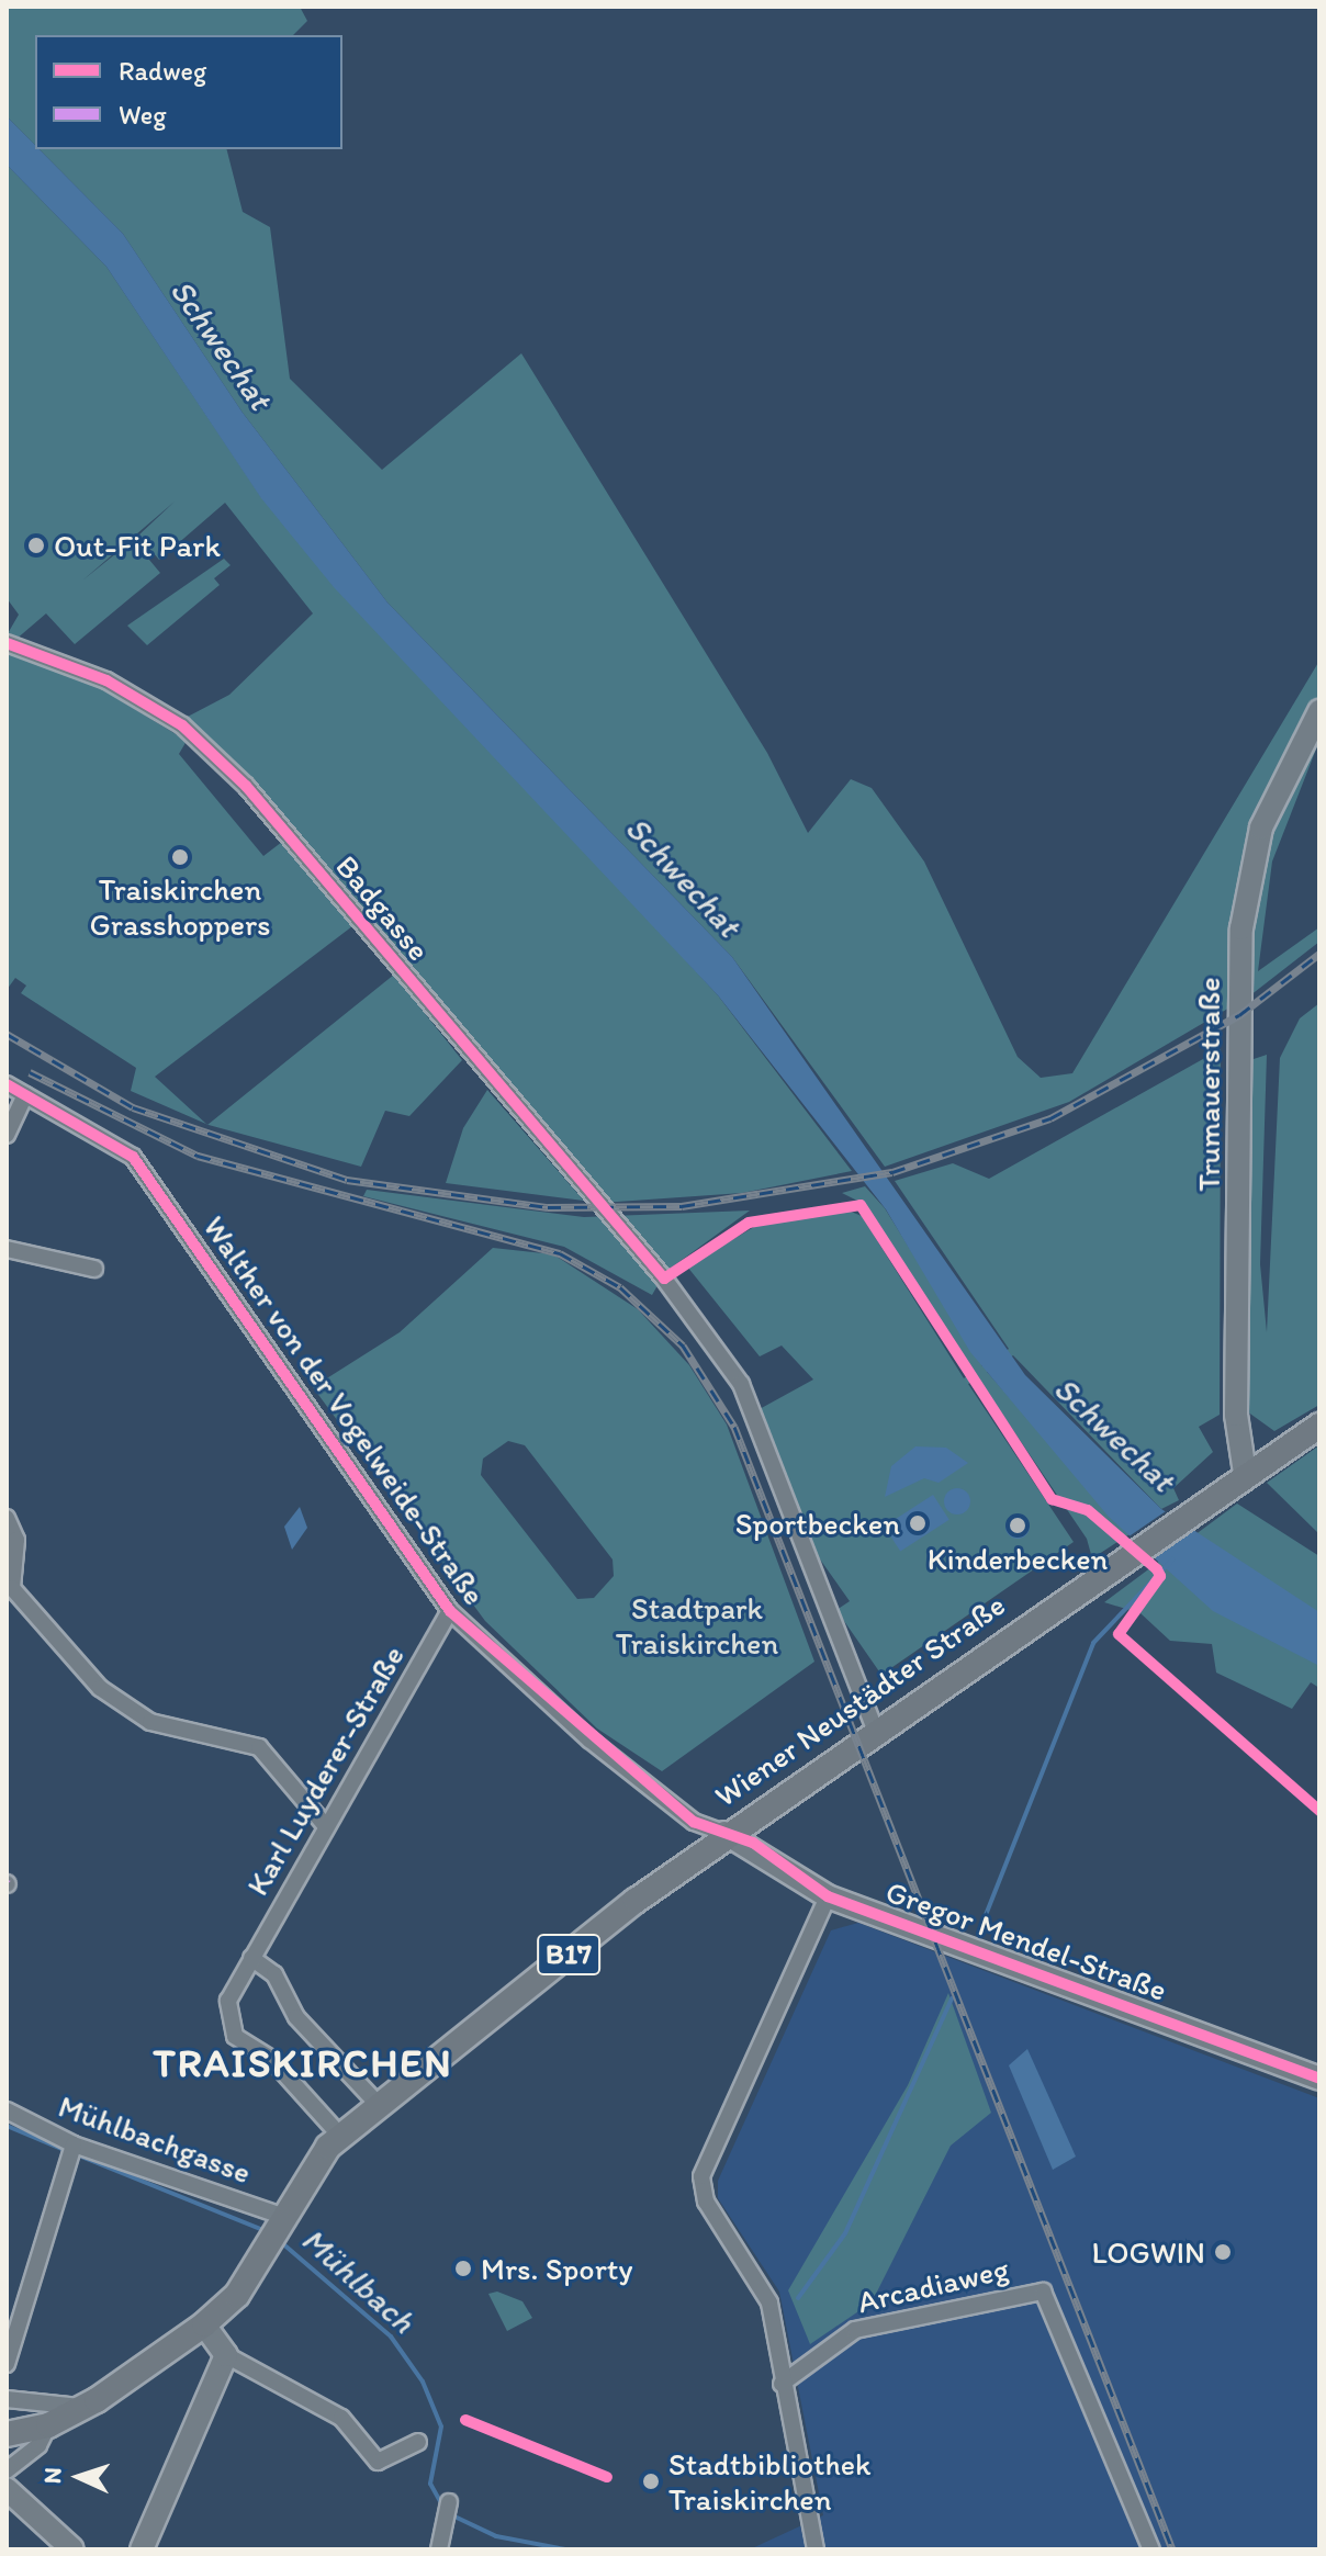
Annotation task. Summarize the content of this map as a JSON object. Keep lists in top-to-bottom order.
{
  "streets": {
    "main road": [
      "Trumauerstraße",
      "Wiener Neustädter Straße",
      "Gregor Mendel-Straße",
      "B17"
    ],
    "street": [
      "Badgasse",
      "Walther von der Vogelweide-Straße",
      "Karl Luyderer-Straße",
      "Mühlbachgasse",
      "Arcadiaweg"
    ]
  },
  "crossings": [
    ["Badgasse", "Wiener Neustädter Straße"],
    ["Trumauerstraße", "Wiener Neustädter Straße"],
    ["Trumauerstraße", "B17"],
    ["Walther von der Vogelweide-Straße", "Wiener Neustädter Straße"],
    ["Walther von der Vogelweide-Straße", "Karl Luyderer-Straße"],
    ["Walther von der Vogelweide-Straße", "Gregor Mendel-Straße"],
    ["Wiener Neustädter Straße", "Karl Luyderer-Straße"],
    ["Wiener Neustädter Straße", "Gregor Mendel-Straße"],
    ["Wiener Neustädter Straße", "B17"],
    ["Wiener Neustädter Straße", "Mühlbachgasse"]
  ],
  "districts": ["TRAISKIRCHEN"],
  "water": ["Schwechat", "Mühlbach"],
  "parks": ["Stadtpark Traiskirchen"],
  "places": [
    "Out-Fit Park",
    "Traiskirchen Grasshoppers",
    "Sportbecken",
    "Kinderbecken",
    "LOGWIN",
    "Mrs. Sporty",
    "Stadtbibliothek Traiskirchen"
  ],
  "legend": ["Radweg", "Weg"],
  "north": "left"
}
